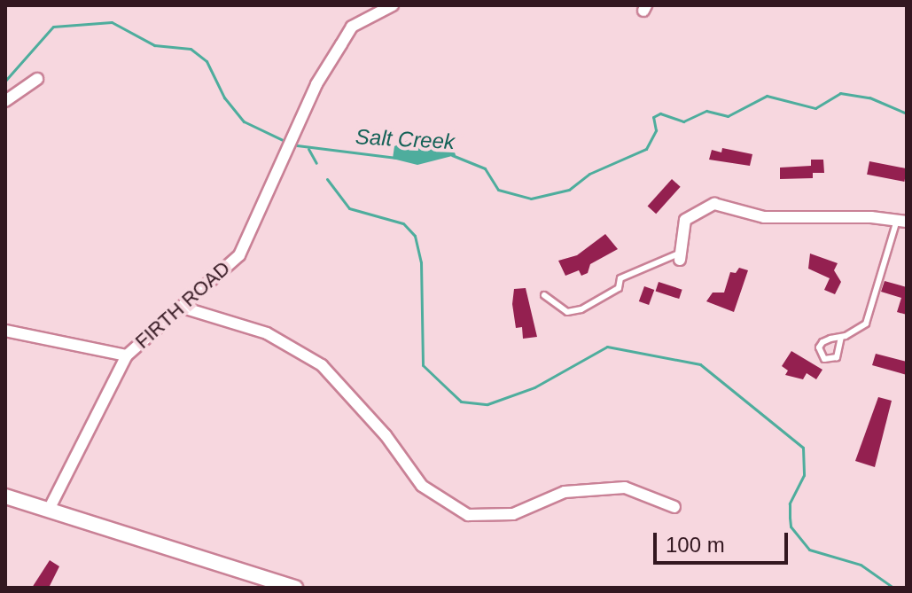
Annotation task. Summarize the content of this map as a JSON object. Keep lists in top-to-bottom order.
{
  "streets": {
    "street": ["FIRTH ROAD"]
  },
  "water": ["Salt Creek"],
  "scale_bar": "100 m"
}
